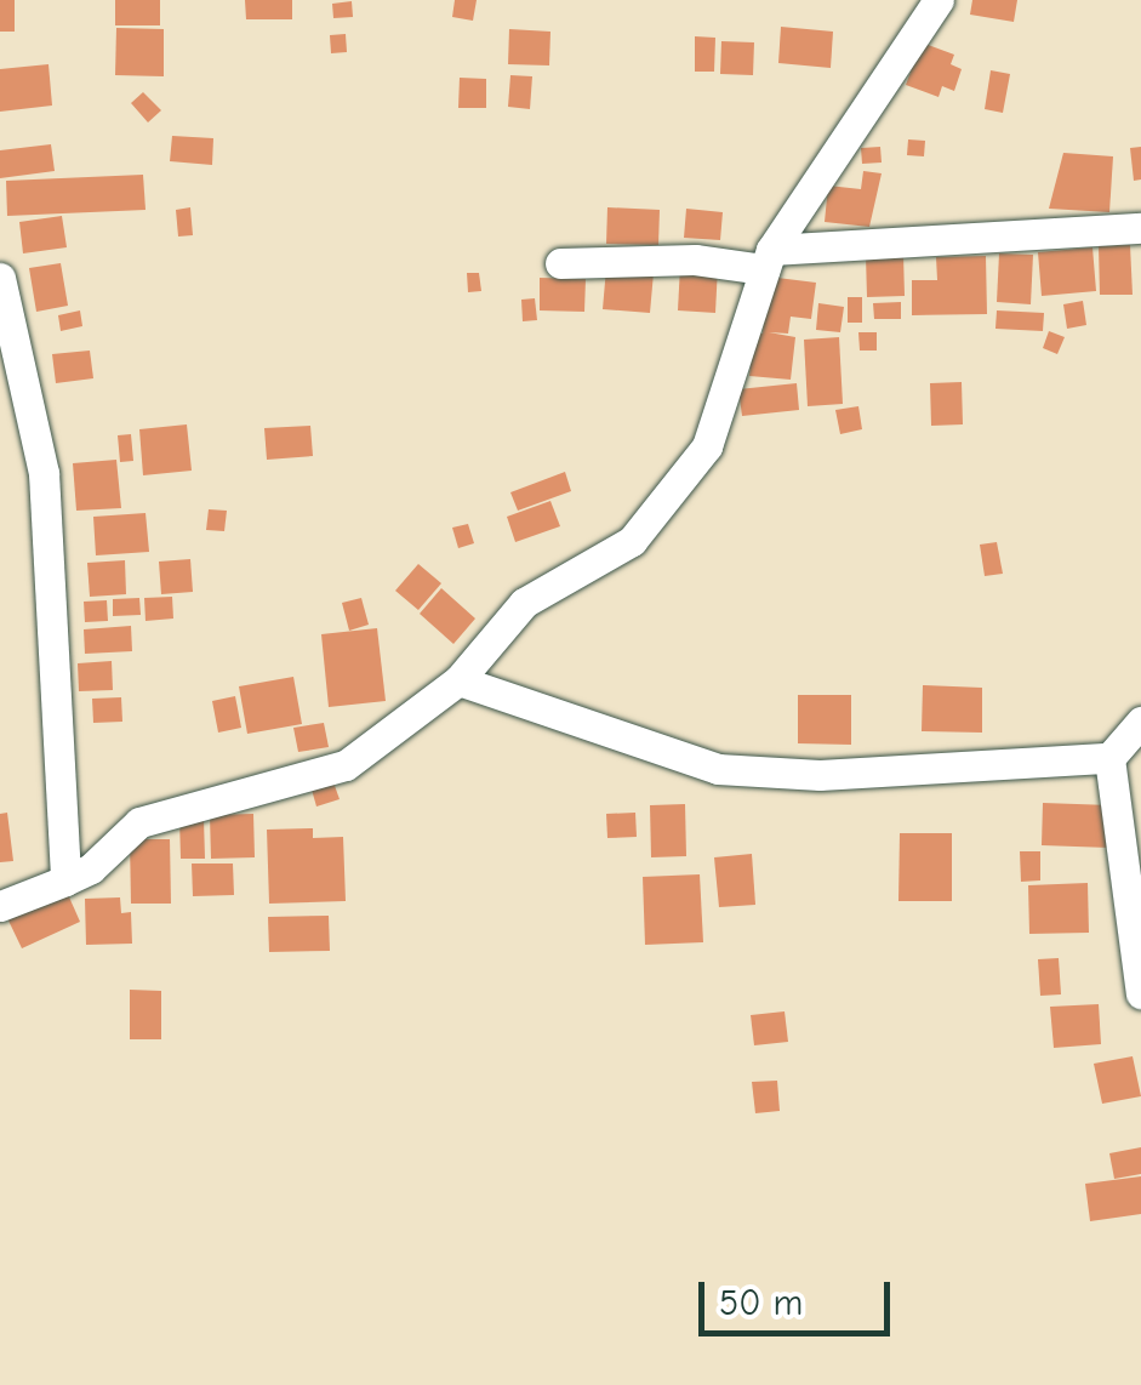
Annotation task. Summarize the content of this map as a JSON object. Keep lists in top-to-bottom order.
{
  "scale_bar": "50 m"
}
